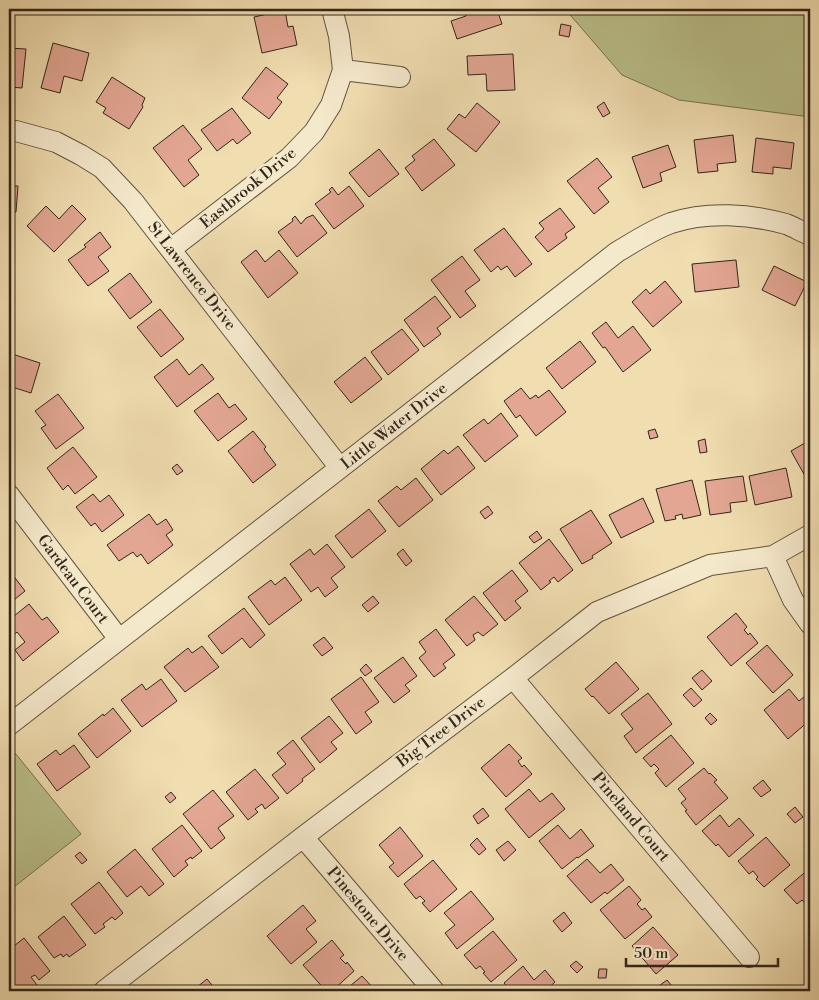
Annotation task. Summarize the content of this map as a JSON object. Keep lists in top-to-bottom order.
{
  "streets": {
    "street": [
      "Eastbrook Drive",
      "St Lawrence Drive",
      "Little Water Drive",
      "Gardeau Court",
      "Big Tree Drive",
      "Pineland Court",
      "Pinestone Drive"
    ]
  },
  "crossings": [
    ["Eastbrook Drive", "St Lawrence Drive"],
    ["St Lawrence Drive", "Little Water Drive"],
    ["Little Water Drive", "Gardeau Court"],
    ["Big Tree Drive", "Pineland Court"],
    ["Big Tree Drive", "Pinestone Drive"]
  ],
  "scale_bar": "50 m"
}
